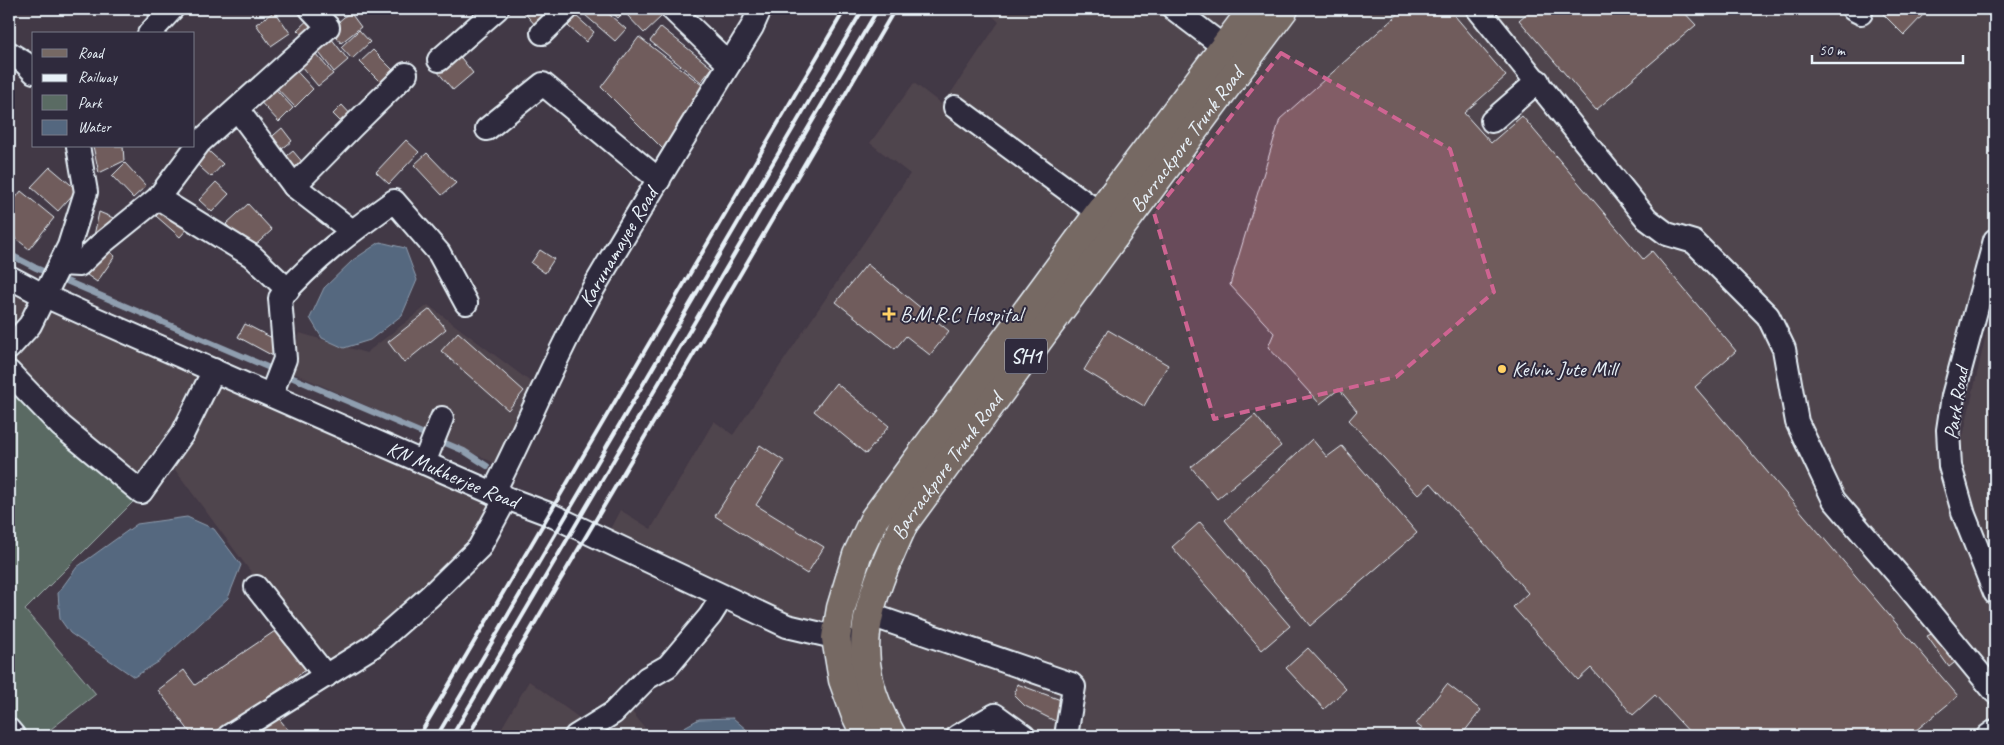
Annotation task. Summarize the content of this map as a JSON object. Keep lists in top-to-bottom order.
{
  "streets": {
    "main road": ["Barrackpore Trunk Road", "SH1"],
    "street": ["Karunamayee Road", "Park Road", "KN Mukherjee Road"]
  },
  "crossings": [
    ["Barrackpore Trunk Road", "KN Mukherjee Road"],
    ["Karunamayee Road", "KN Mukherjee Road"]
  ],
  "places": {
    "health": ["B.M.R.C Hospital"],
    "other": ["Kelvin Jute Mill"]
  },
  "legend": [
    "Road",
    "Railway",
    "Park",
    "Water"
  ],
  "scale_bar": "50 m"
}
